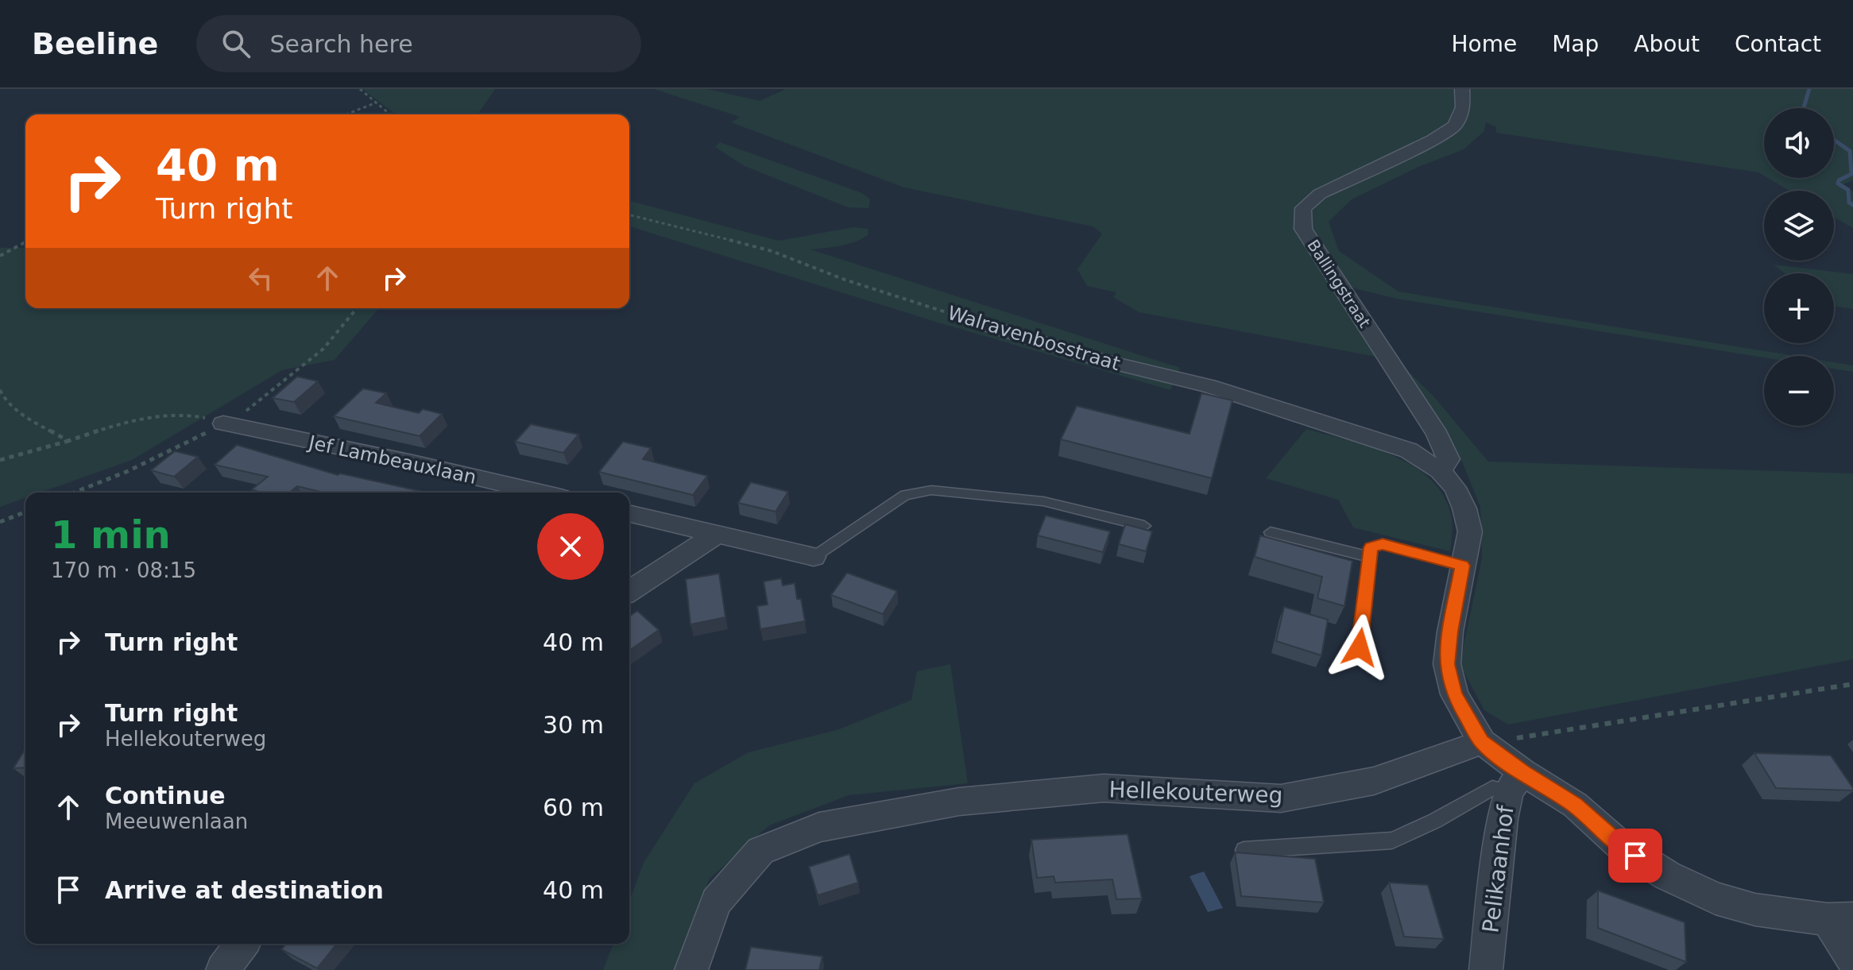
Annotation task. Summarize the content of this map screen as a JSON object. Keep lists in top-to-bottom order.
{
  "streets": {
    "street": [
      "Ballingstraat",
      "Walravenbosstraat",
      "Jef Lambeauxlaan",
      "Hellekouterweg",
      "Pelikaanhof"
    ]
  },
  "crossings": [
    ["Ballingstraat", "Walravenbosstraat"]
  ],
  "page": {
    "header": "Beeline",
    "search": "Search here",
    "nav": [
      "Home",
      "Map",
      "About",
      "Contact"
    ],
    "map_buttons": ["+", "−"],
    "turn": ["40 m", "Turn right"],
    "heading": ["1 min", "170 m · 08:15"],
    "list": [
      {
        "name": "Turn right",
        "value": "40 m"
      },
      {
        "name": "Turn right",
        "note": "Hellekouterweg",
        "value": "30 m"
      },
      {
        "name": "Continue",
        "note": "Meeuwenlaan",
        "value": "60 m"
      },
      {
        "name": "Arrive at destination",
        "value": "40 m"
      }
    ]
  }
}
